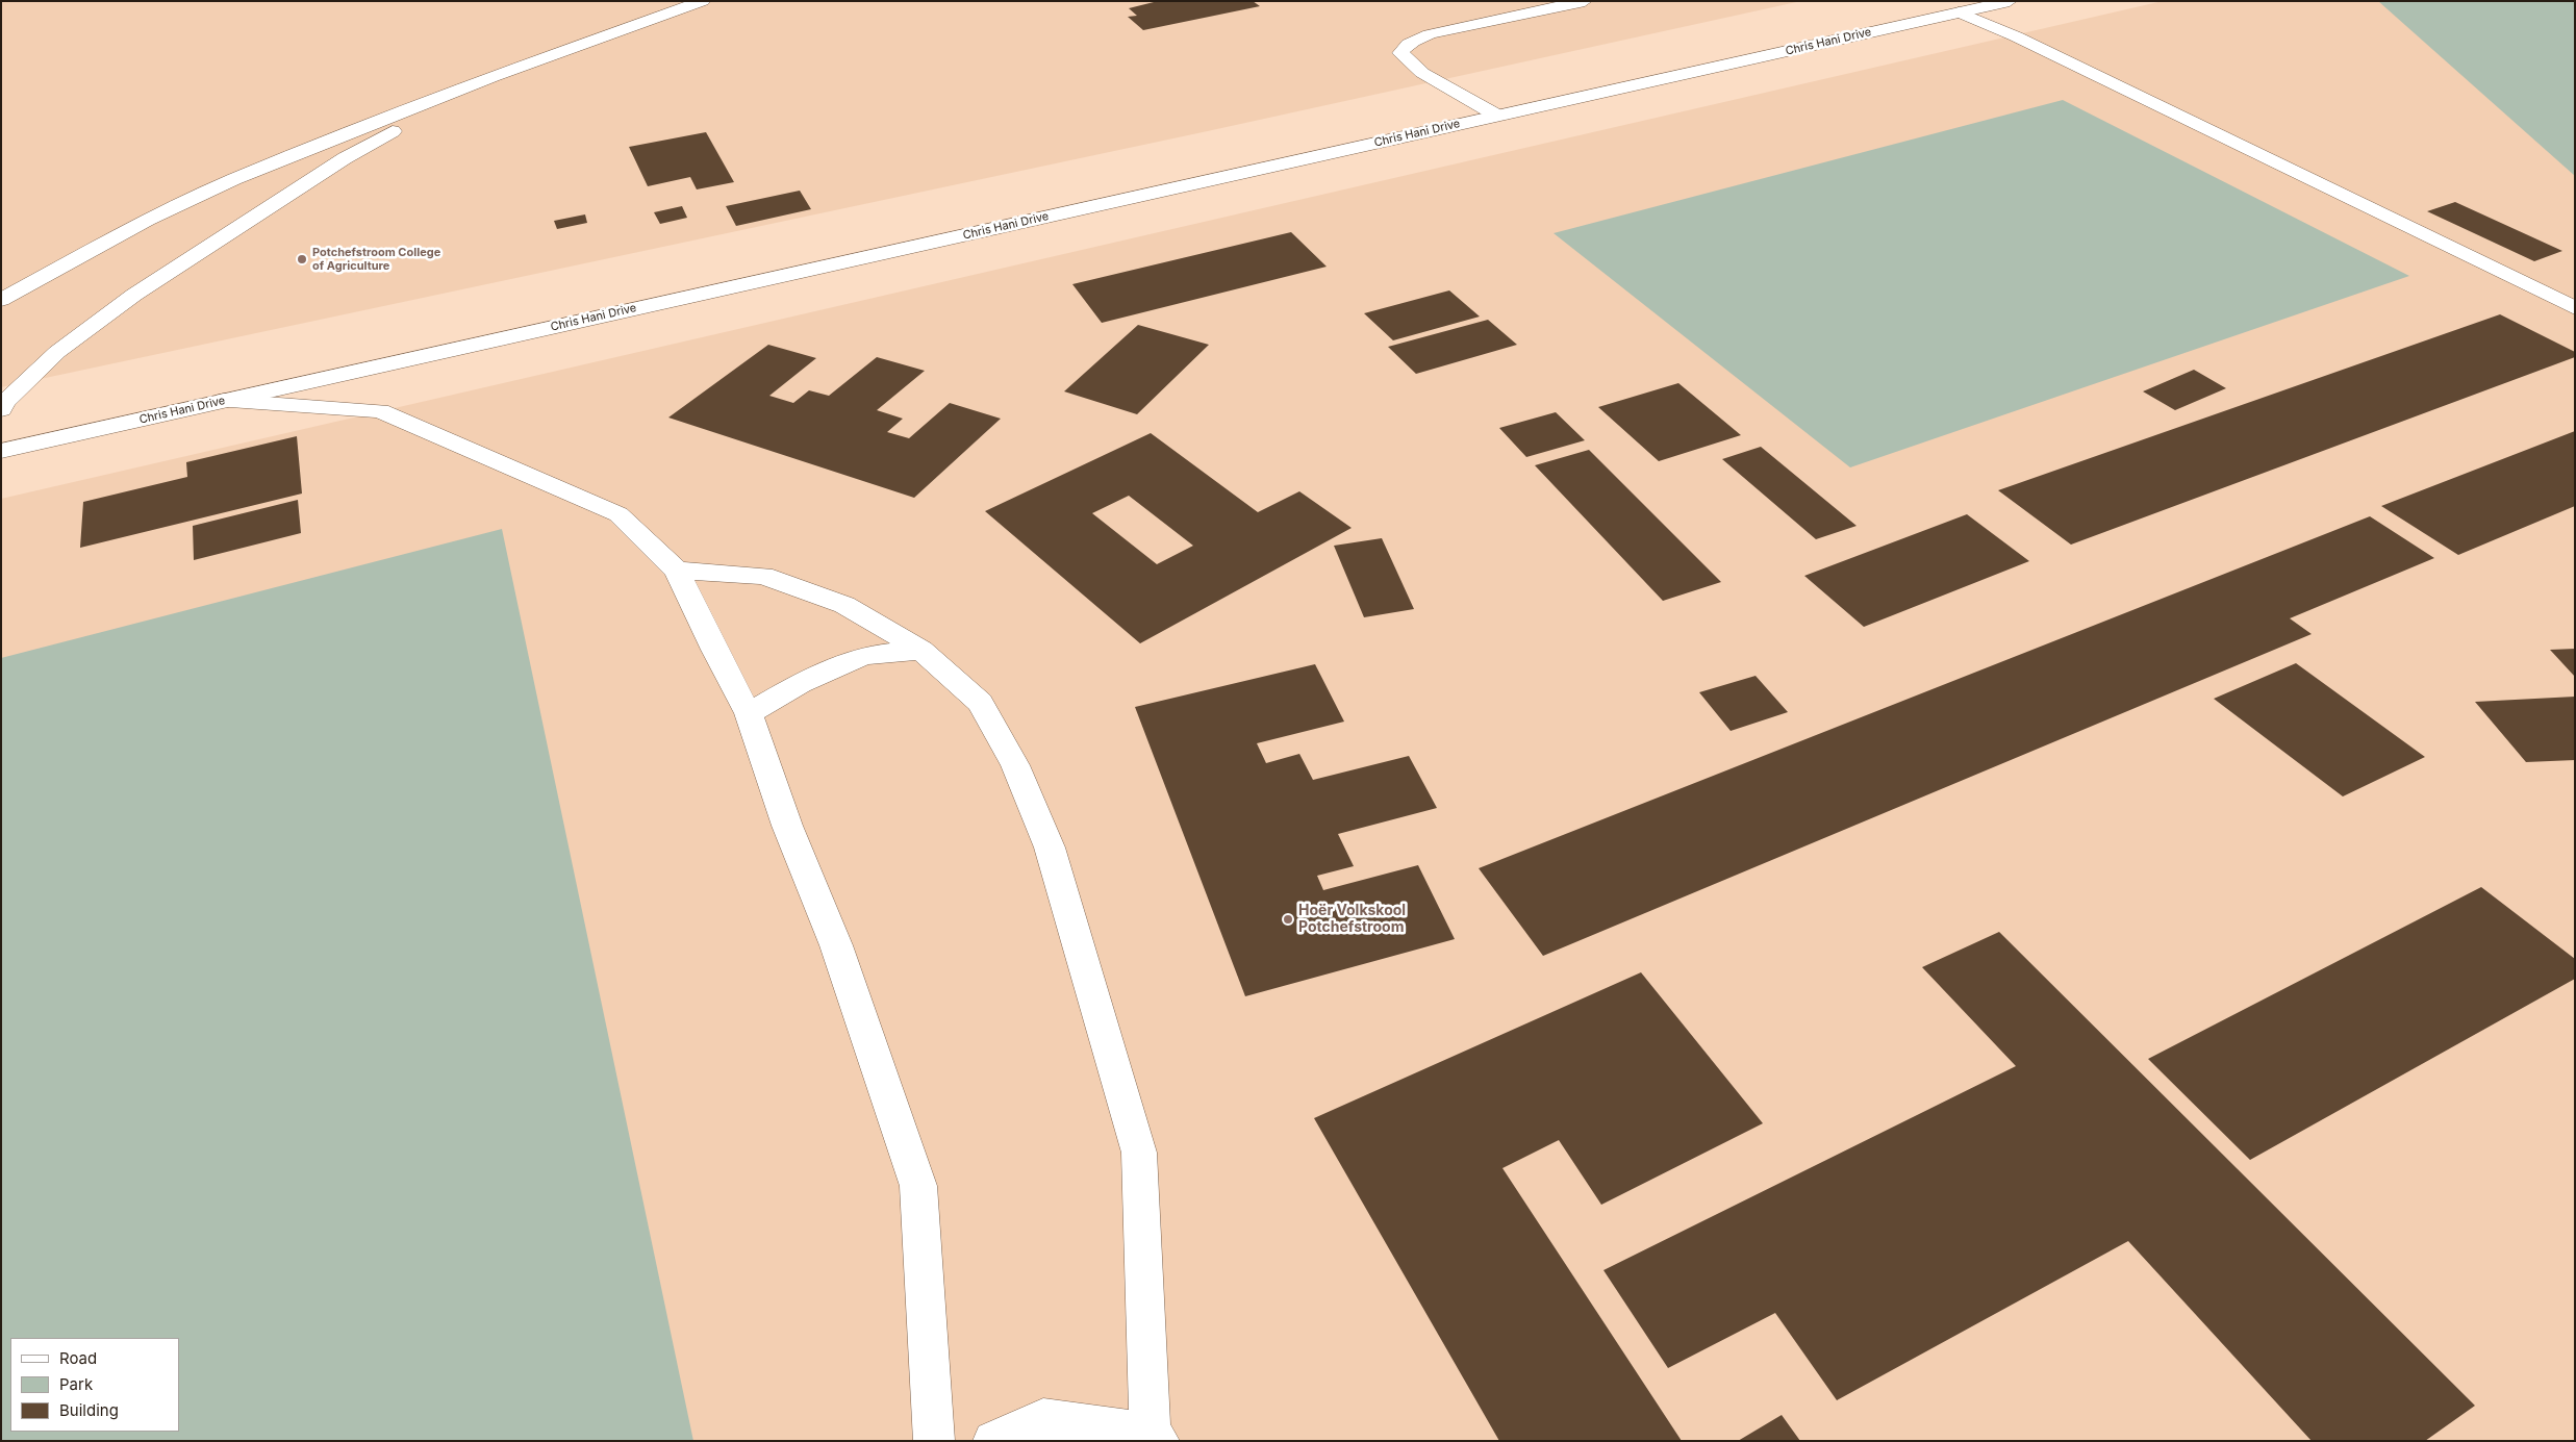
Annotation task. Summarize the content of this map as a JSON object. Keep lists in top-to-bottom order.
{
  "streets": {
    "street": ["Chris Hani Drive"]
  },
  "places": ["Potchefstroom College of Agriculture", "Hoër Volkskool Potchefstroom"],
  "legend": ["Road", "Park", "Building"]
}
